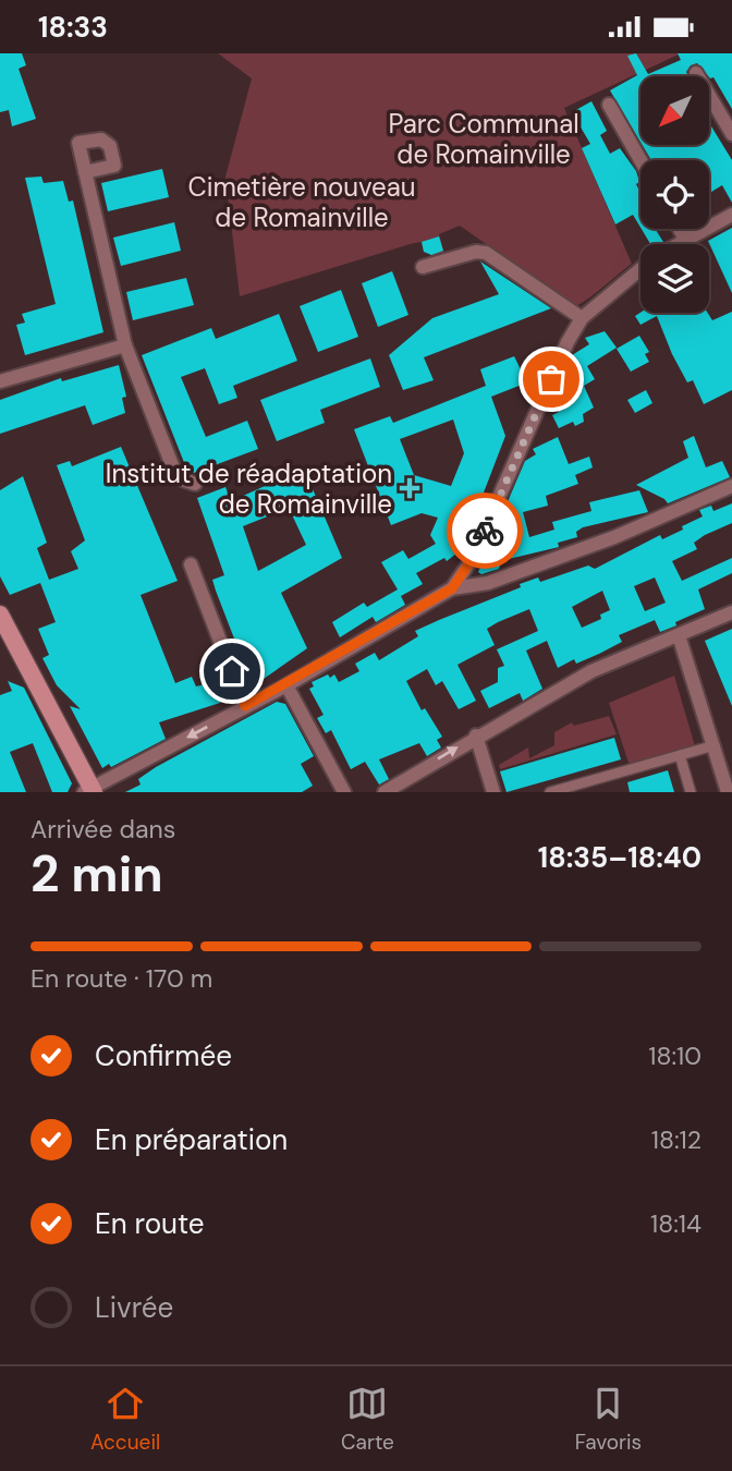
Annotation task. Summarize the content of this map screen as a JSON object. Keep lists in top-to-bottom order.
{
  "parks": ["Parc Communal de Romainville", "Cimetière nouveau de Romainville"],
  "places": {
    "health": ["Institut de réadaptation de Romainville"]
  },
  "north": "bottom left",
  "page": {
    "status": "18:33",
    "heading": ["2 min", "Arrivée dans", "18:35–18:40"],
    "bar": "En route · 170 m",
    "list": [
      ["Confirmée", "18:10"],
      ["En préparation", "18:12"],
      ["En route", "18:14"],
      "Livrée"
    ],
    "tabs": ["Accueil", "Carte", "Favoris"]
  }
}
